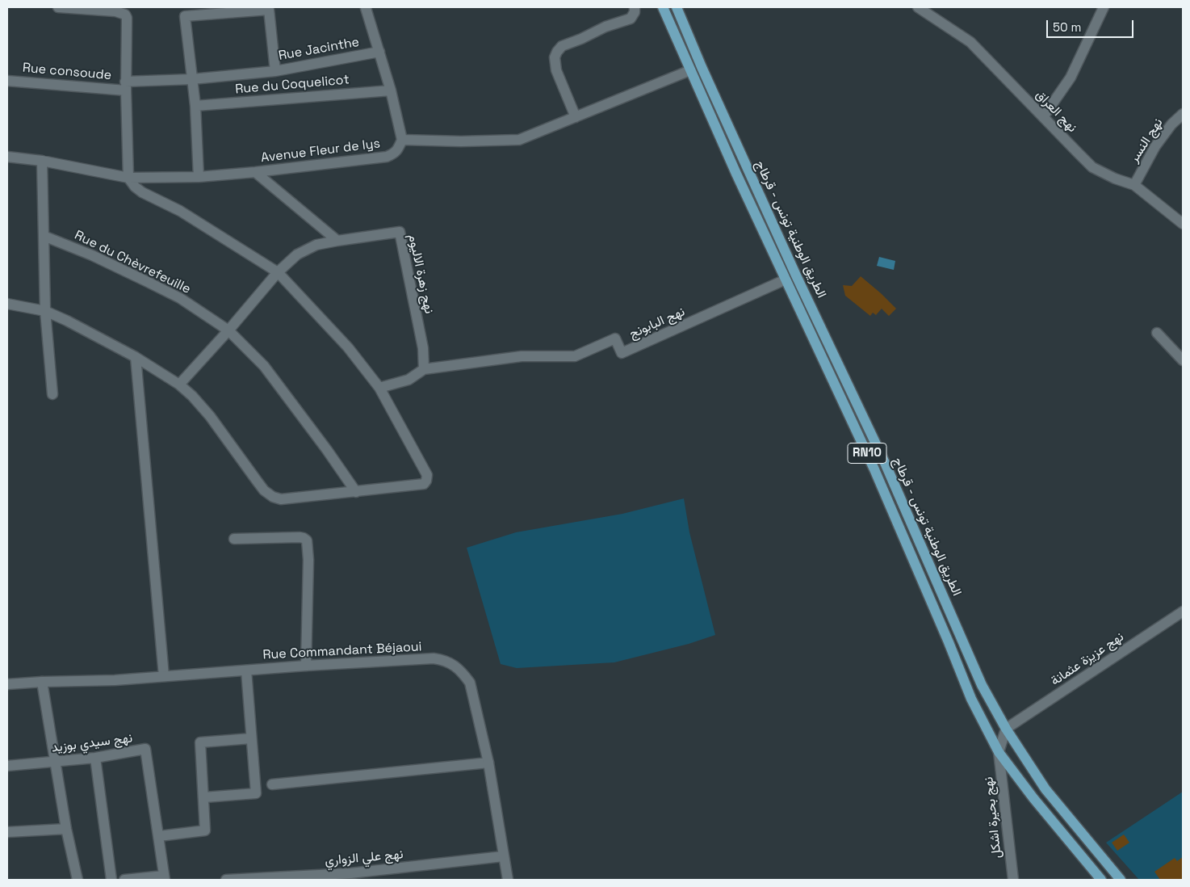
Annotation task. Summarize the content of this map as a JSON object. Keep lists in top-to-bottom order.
{
  "streets": {
    "main road": ["الطريق الوطنية تونس - قرطاج", "RN10"],
    "street": [
      "Rue Jacinthe",
      "Rue consoude",
      "Rue du Coquelicot",
      "نهج العراق",
      "نهج النسر",
      "Avenue Fleur de lys",
      "Rue du Chèvrefeuille",
      "نهج زهرة الاليوم",
      "نهج البابونج",
      "Rue Commandant Béjaoui",
      "نهج عزيزة عثمانة",
      "نهج سيدي بوزيد",
      "نهج بحيرة اشكل",
      "نهج علي الزواري"
    ]
  },
  "crossings": [
    ["نهج العراق", "نهج النسر"],
    ["الطريق الوطنية تونس - قرطاج", "نهج البابونج"],
    ["الطريق الوطنية تونس - قرطاج", "نهج عزيزة عثمانة"],
    ["الطريق الوطنية تونس - قرطاج", "نهج بحيرة اشكل"],
    ["نهج زهرة الاليوم", "نهج البابونج"],
    ["Rue Commandant Béjaoui", "نهج علي الزواري"]
  ],
  "scale_bar": "50 m"
}
